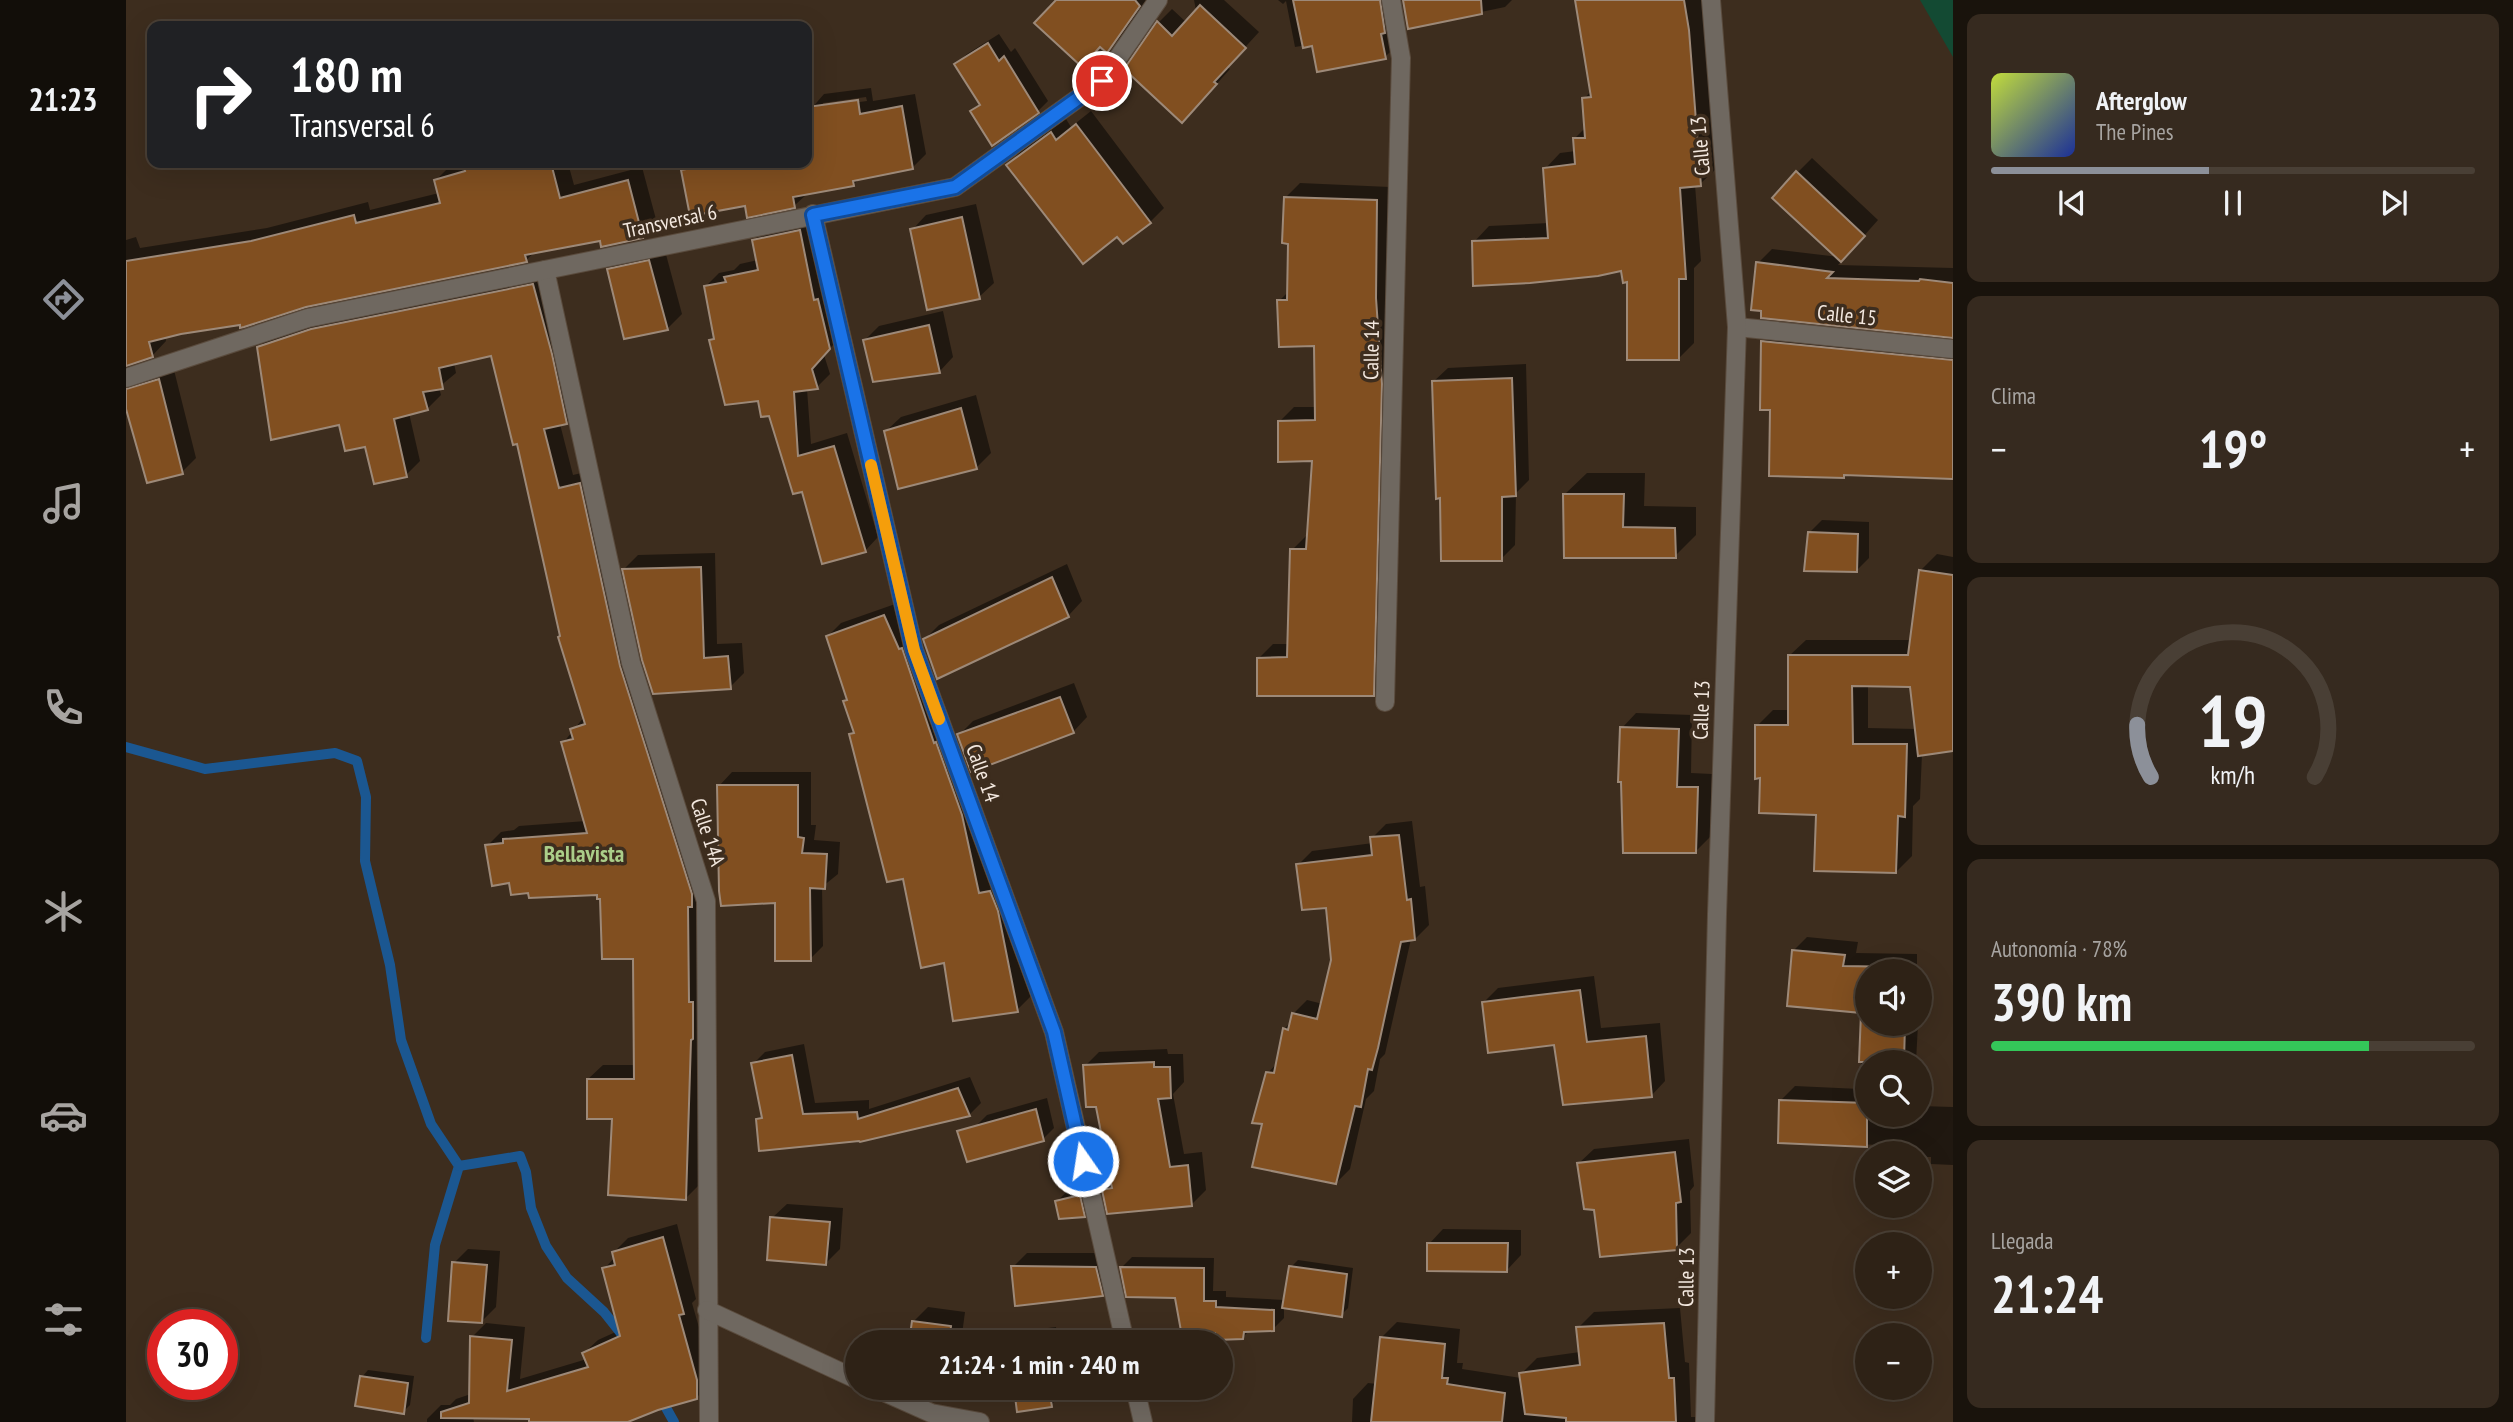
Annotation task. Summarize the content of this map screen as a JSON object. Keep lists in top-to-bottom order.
{
  "streets": {
    "street": [
      "Calle 13",
      "Transversal 6",
      "Calle 15",
      "Calle 14",
      "Calle 14A"
    ]
  },
  "crossings": [
    ["Calle 13", "Calle 15"],
    ["Transversal 6", "Calle 14"],
    ["Transversal 6", "Calle 14A"]
  ],
  "districts": ["Bellavista"],
  "page": {
    "tabs": "21:23",
    "turn": ["180 m", "Transversal 6"],
    "song": ["Afterglow", "The Pines"],
    "tile": [
      "Clima",
      ["Autonomía · 78%", "390 km"],
      ["Llegada", "21:24"]
    ],
    "heat": ["−", "19°", "+"],
    "map_buttons": ["+", "−"],
    "limit": "30",
    "trip": "21:24 · 1 min · 240 m",
    "gauge": ["19", "km/h"]
  }
}
